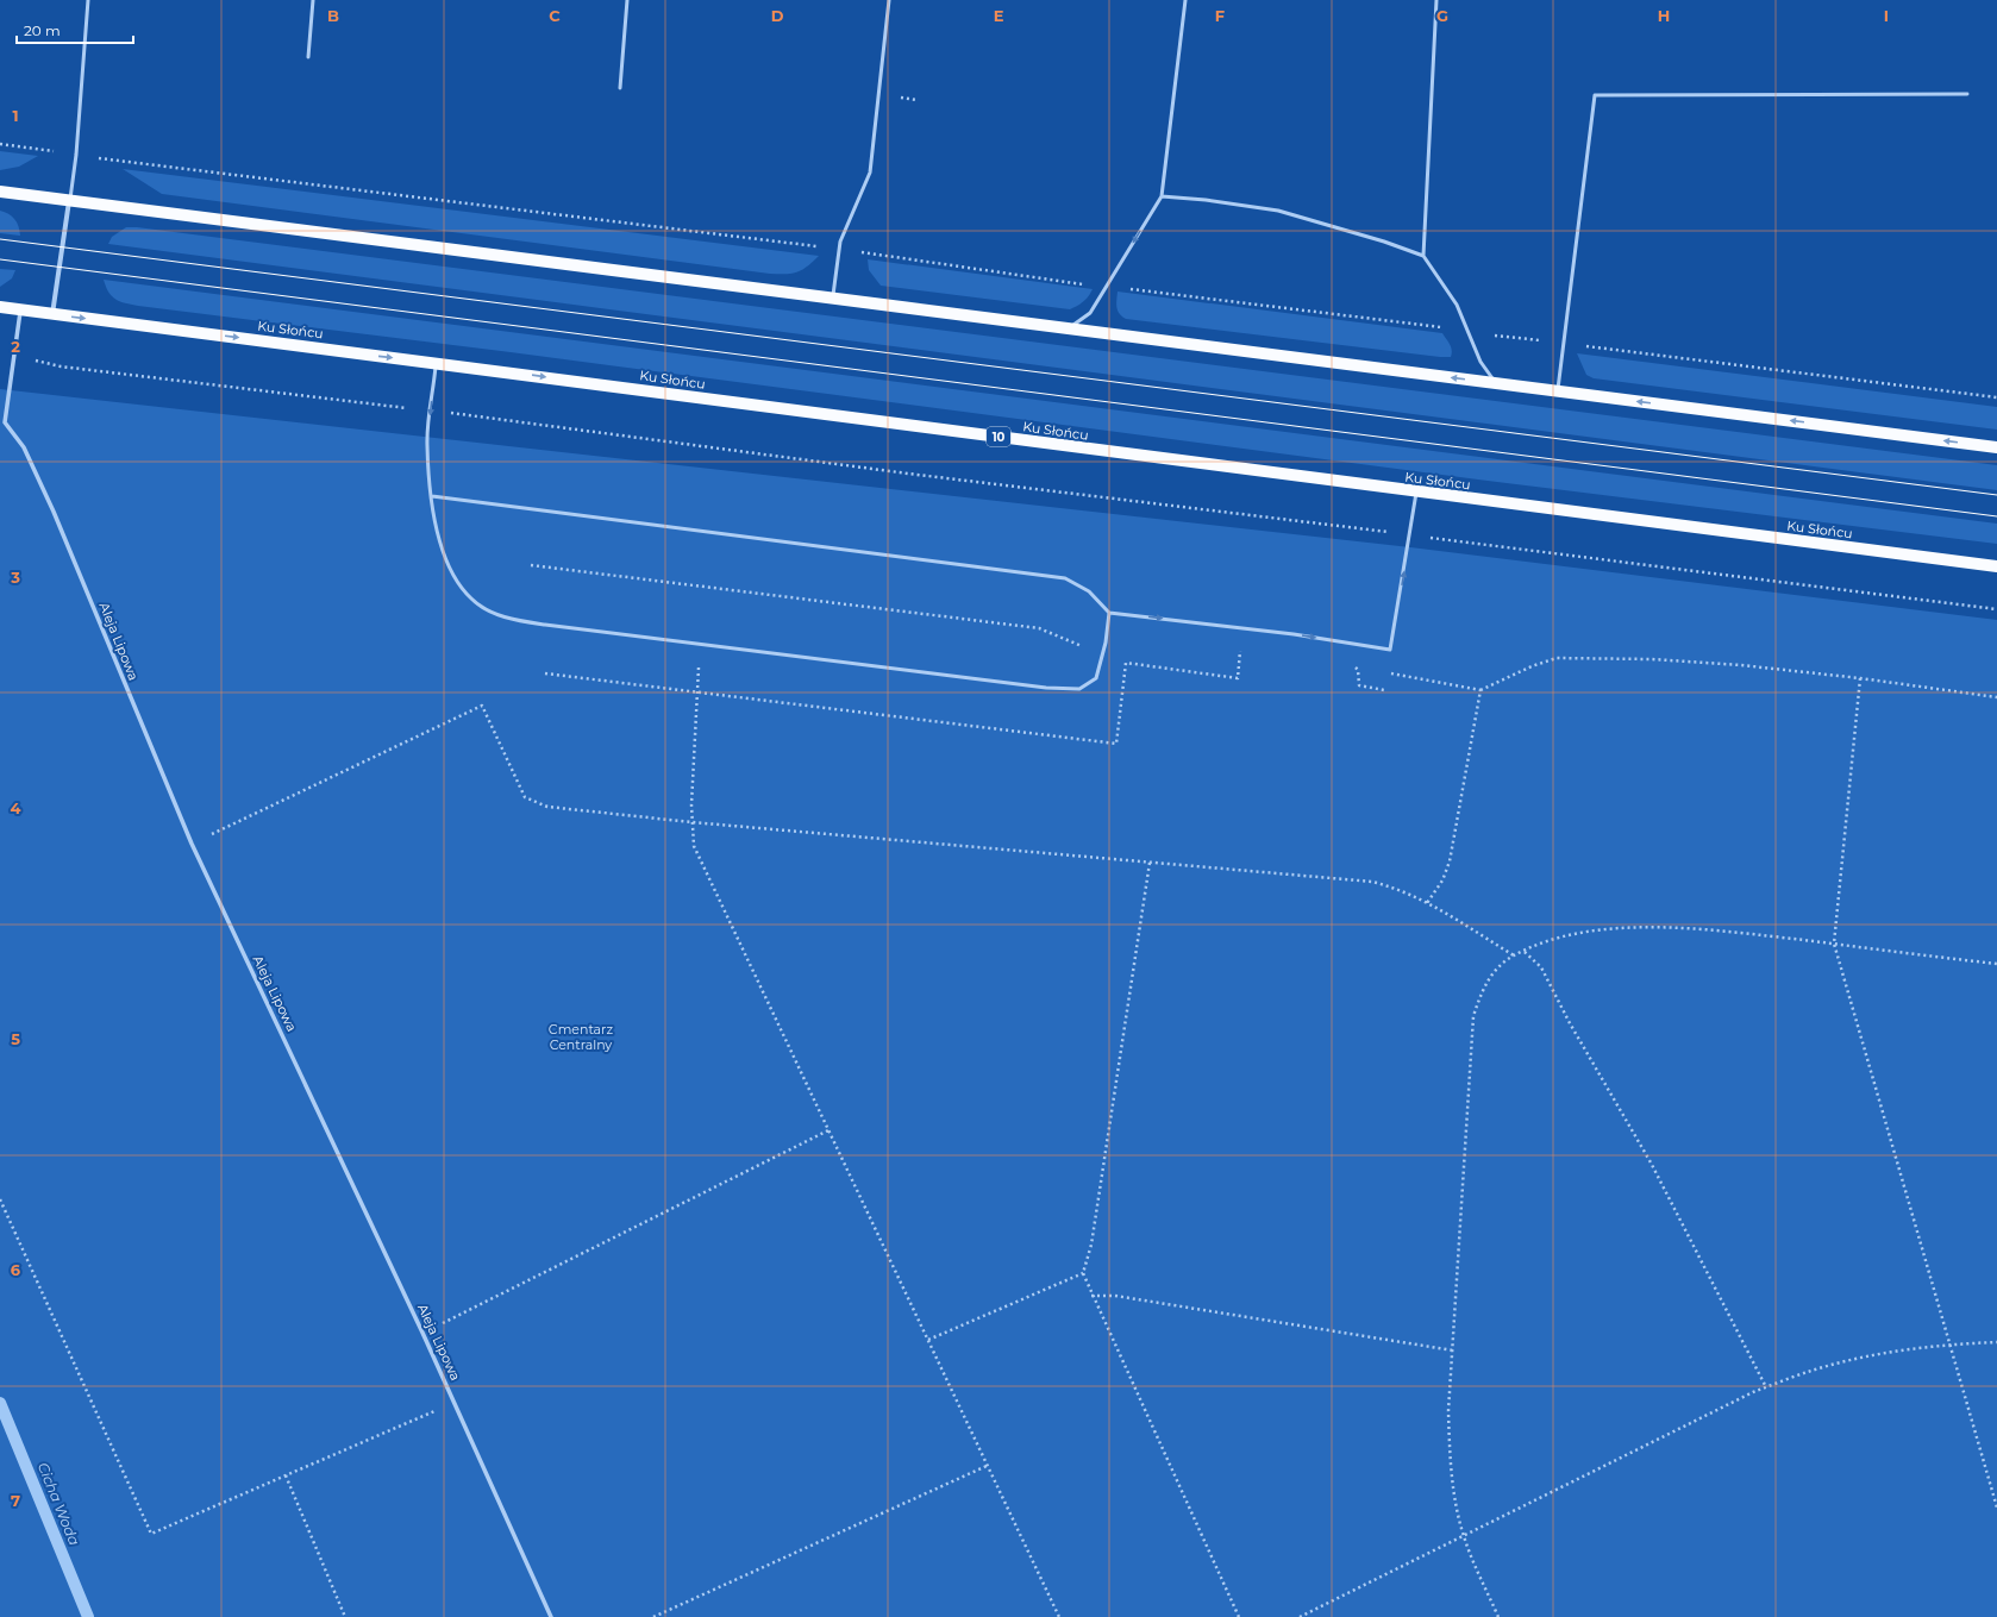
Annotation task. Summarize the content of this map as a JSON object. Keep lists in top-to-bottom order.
{
  "streets": {
    "main road": ["Ku Słońcu", "10"],
    "street": ["Aleja Lipowa"]
  },
  "one_way": ["Ku Słońcu"],
  "water": ["Cicha Woda"],
  "parks": ["Cmentarz Centralny"],
  "scale_bar": "20 m",
  "grid": {
    "columns": [
      "B",
      "C",
      "D",
      "E",
      "F",
      "G",
      "H",
      "I"
    ],
    "rows": [
      "1",
      "2",
      "3",
      "4",
      "5",
      "6",
      "7"
    ]
  }
}
